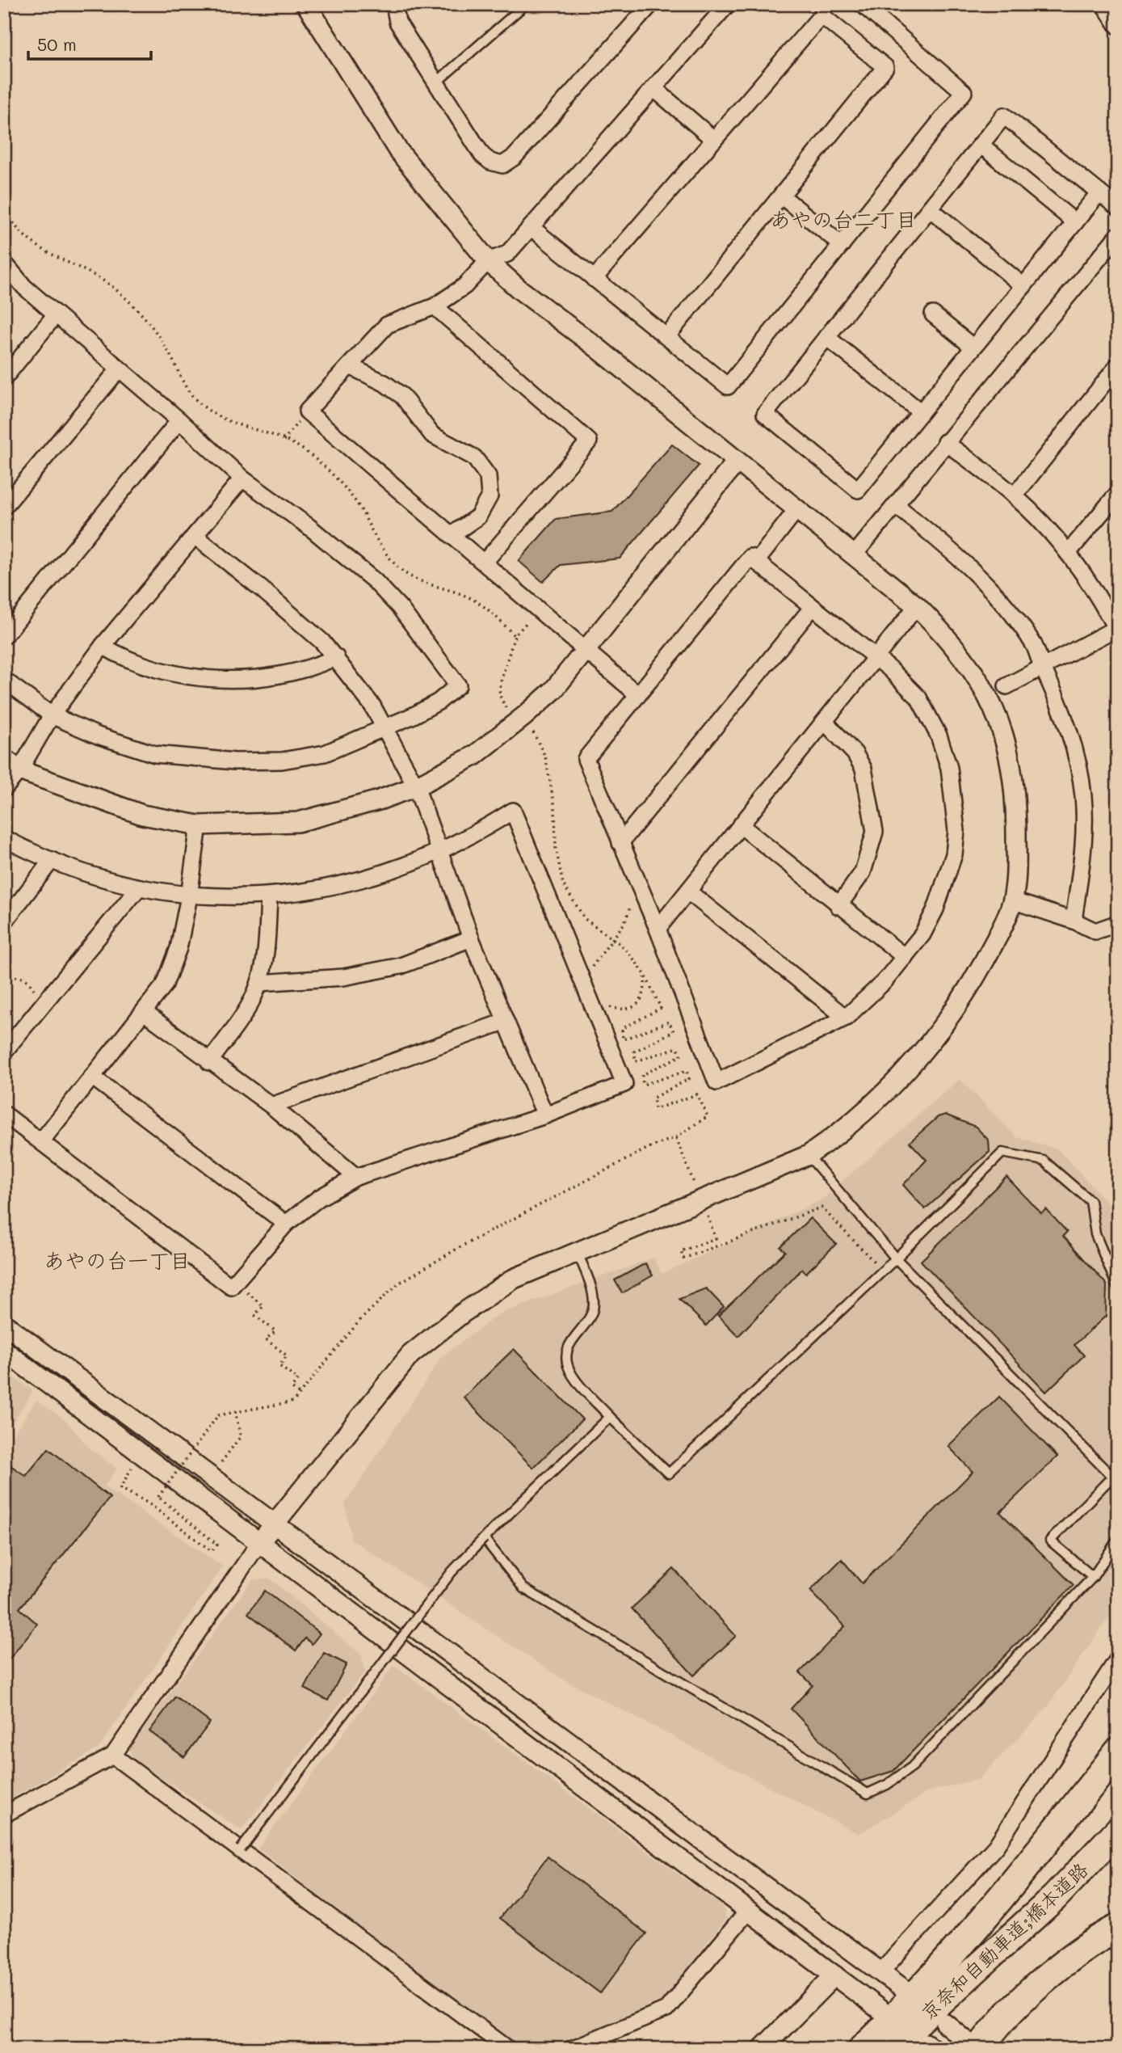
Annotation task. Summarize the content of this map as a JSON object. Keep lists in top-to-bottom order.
{
  "streets": {
    "highway": ["京奈和自動車道;橋本道路"]
  },
  "districts": ["あやの台二丁目", "あやの台一丁目"],
  "scale_bar": "50 m"
}
